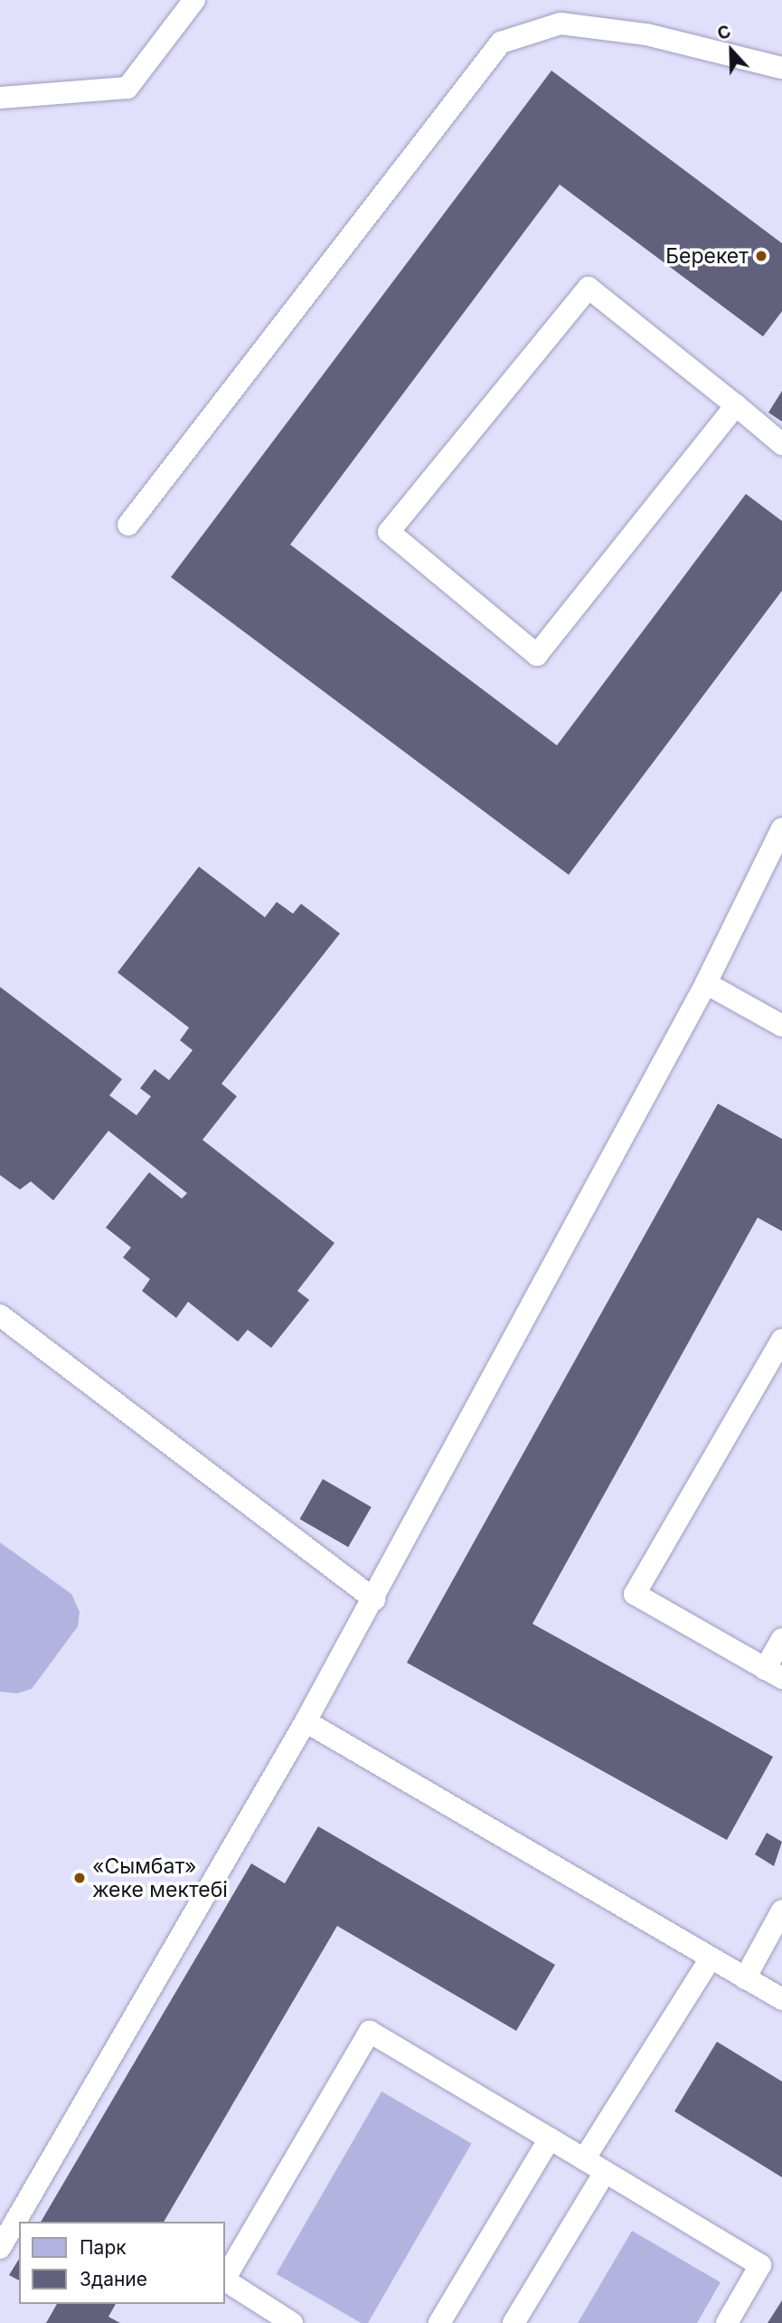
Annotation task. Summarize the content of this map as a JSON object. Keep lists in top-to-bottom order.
{
  "places": ["Берекет", "«Сымбат» жеке мектебі"],
  "legend": ["Парк", "Здание"],
  "north": "top"
}
